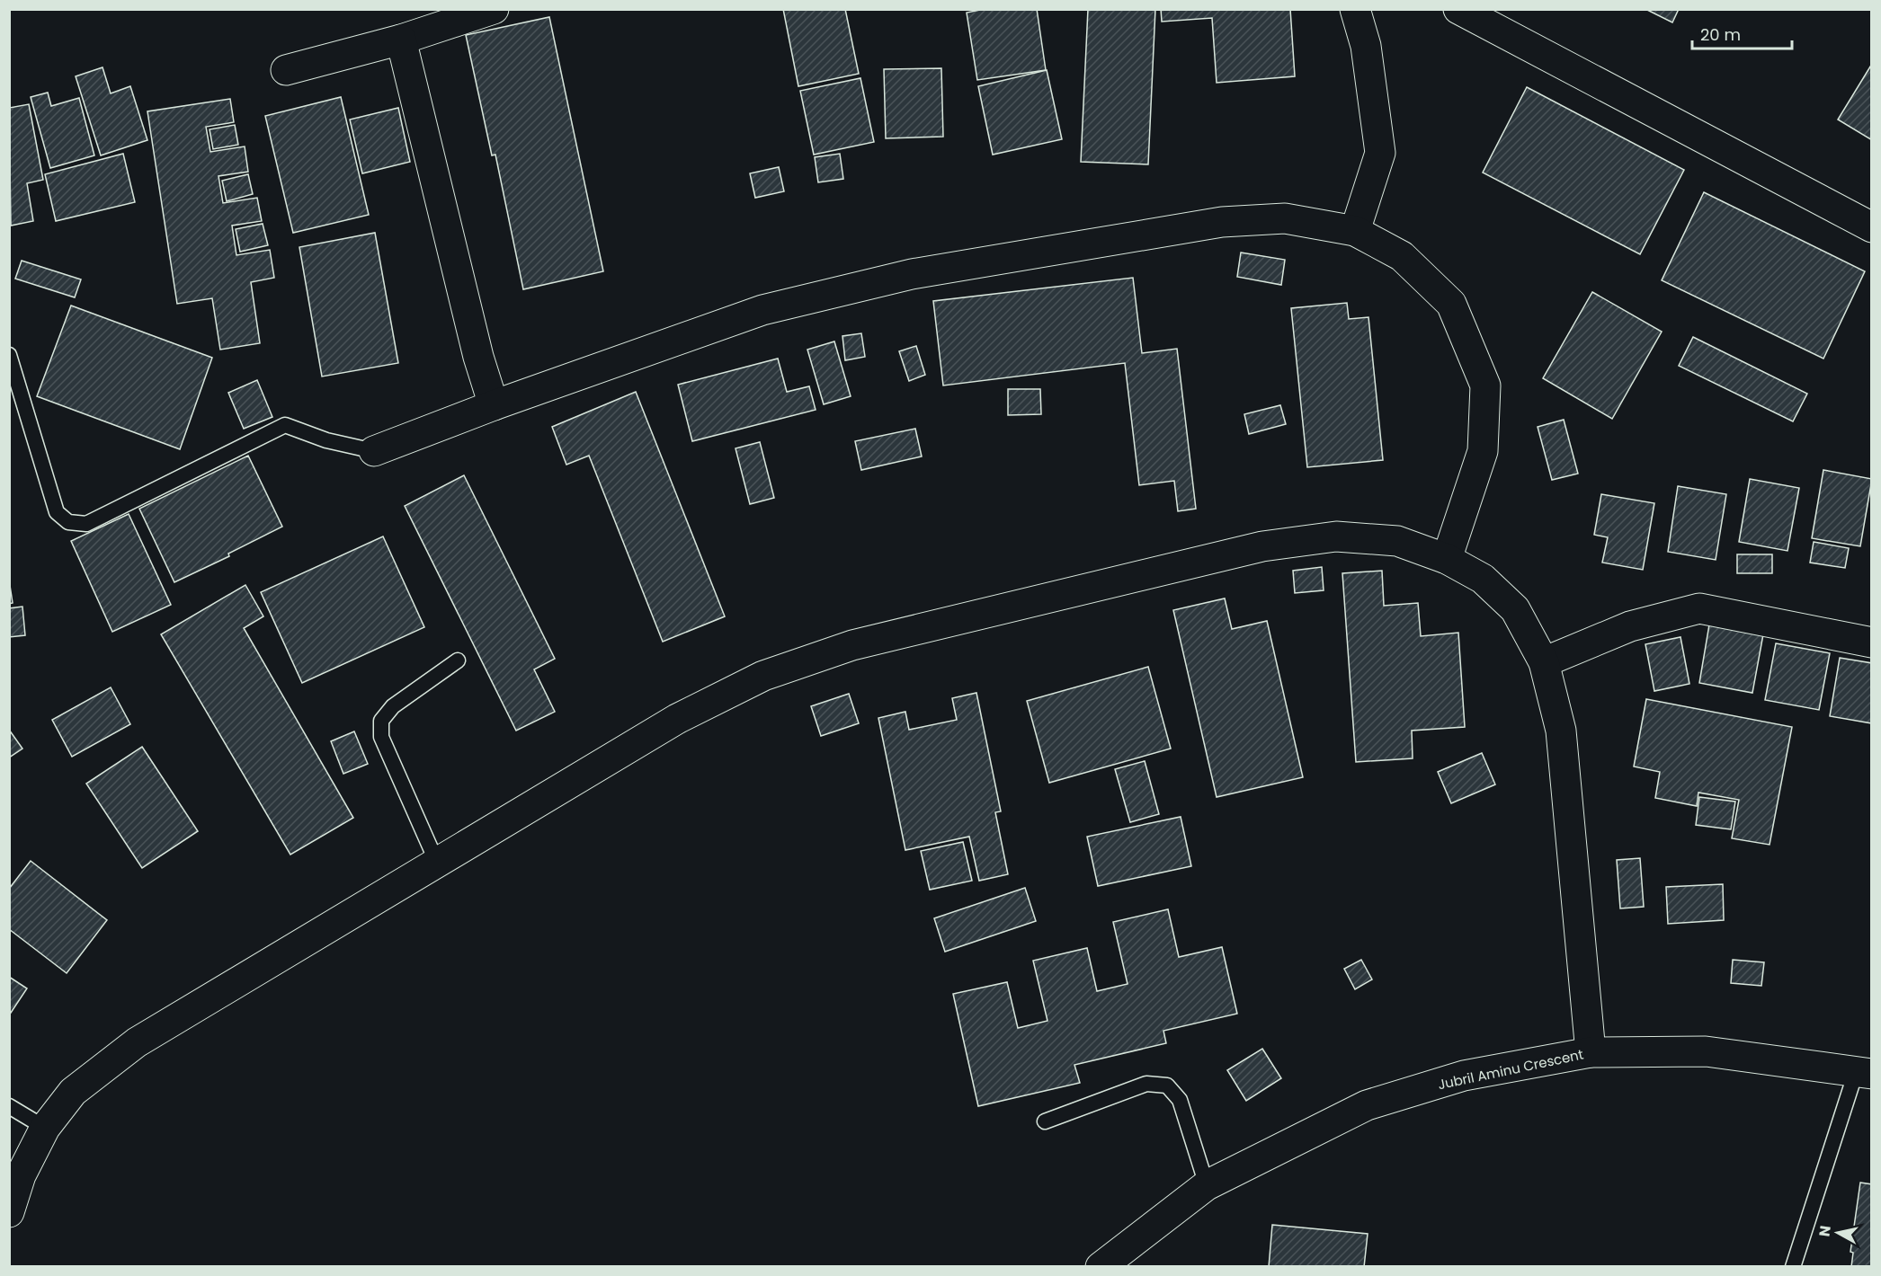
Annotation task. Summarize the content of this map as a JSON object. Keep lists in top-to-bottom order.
{
  "streets": {
    "street": ["Jubril Aminu Crescent"]
  },
  "scale_bar": "20 m",
  "north": "left"
}
